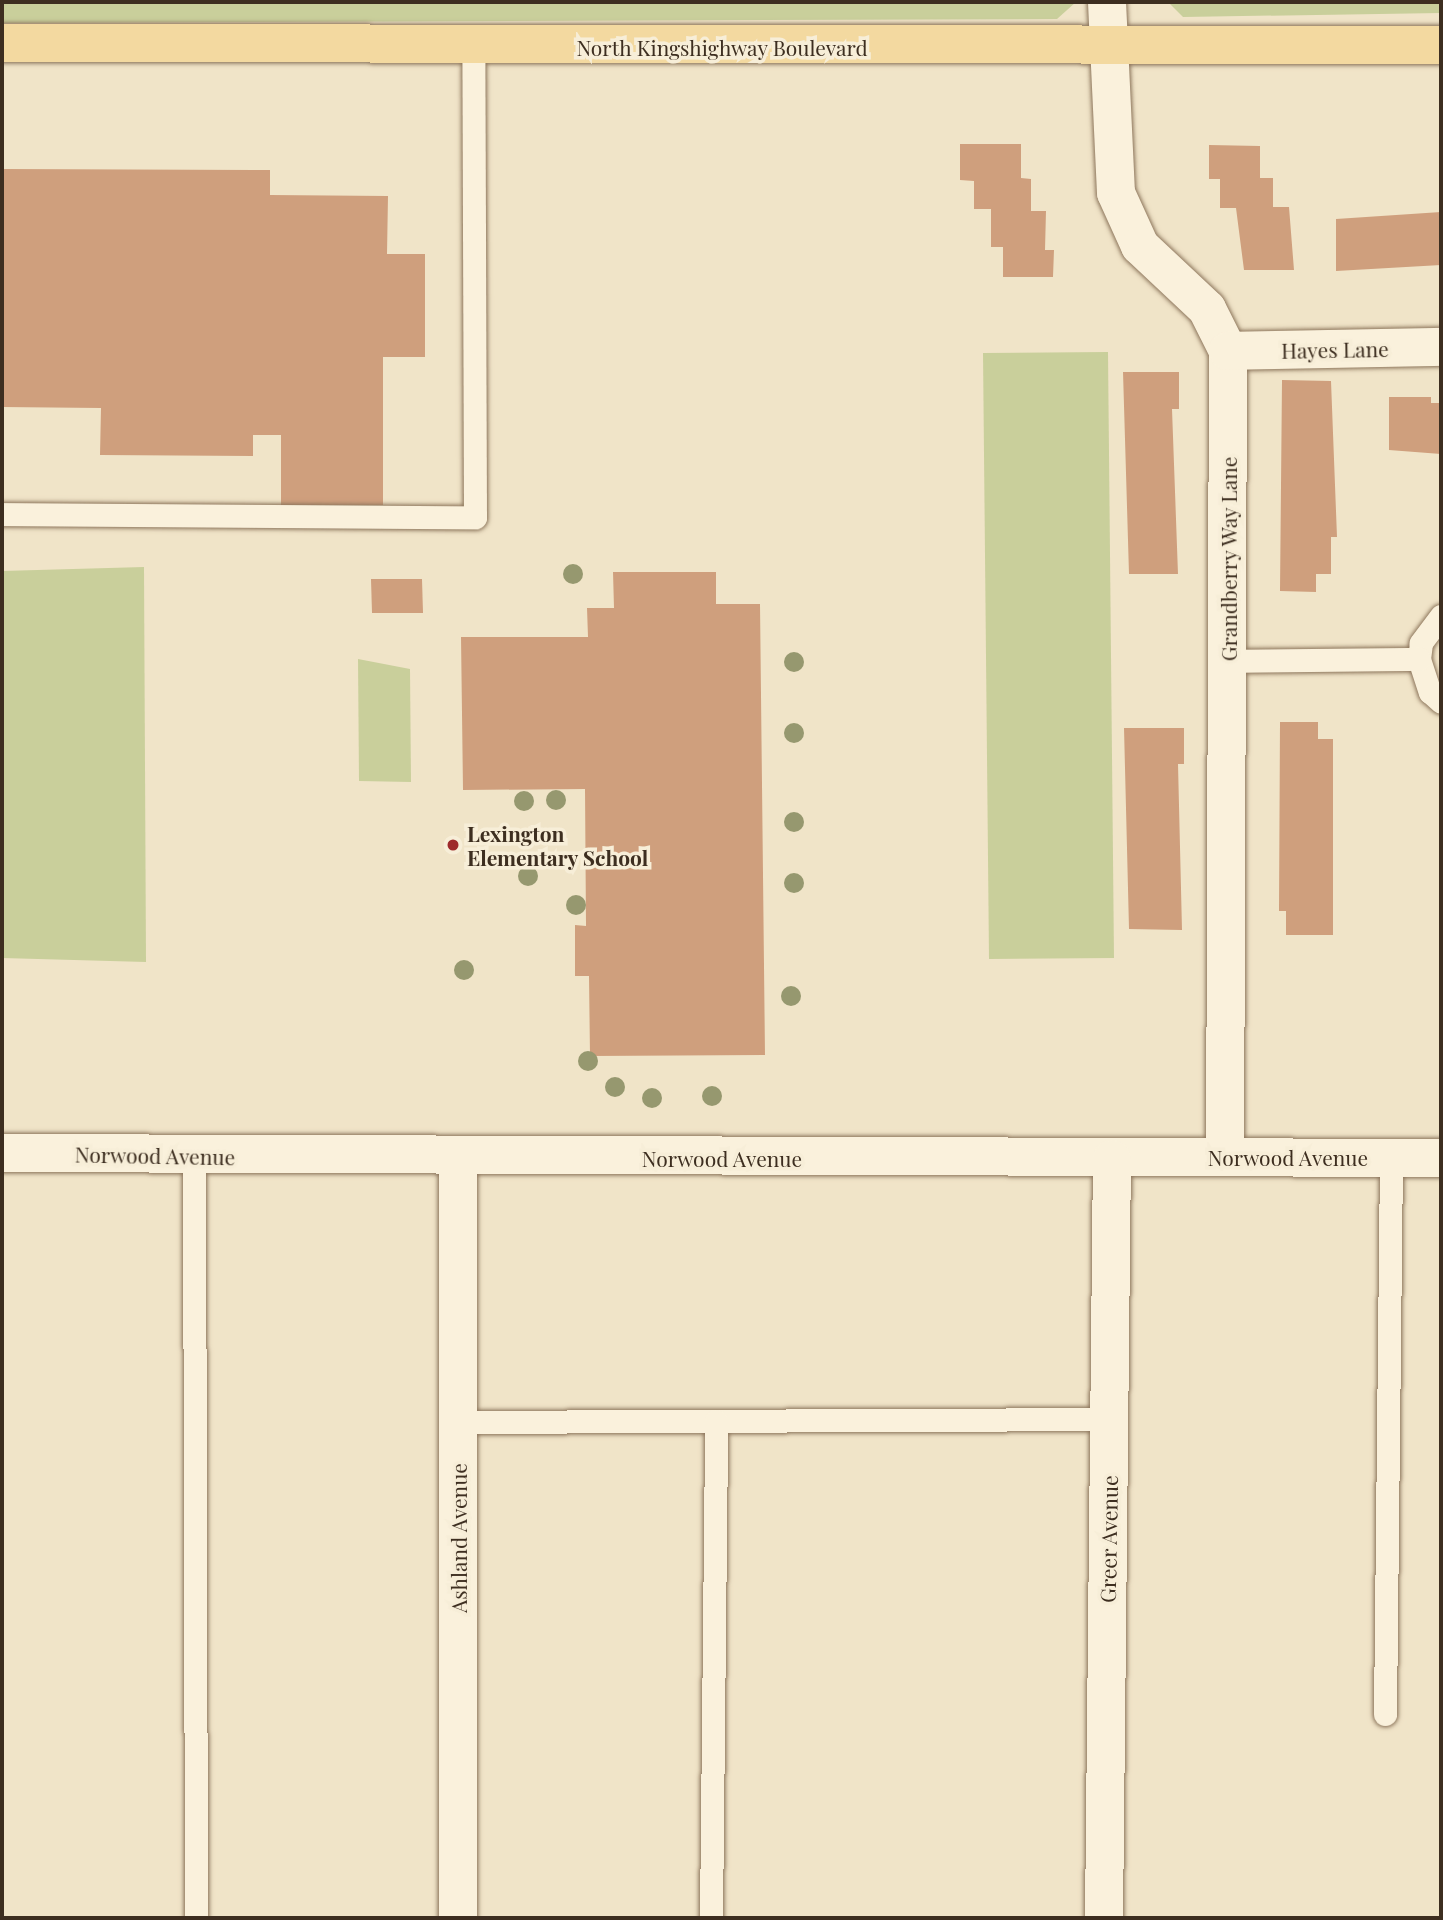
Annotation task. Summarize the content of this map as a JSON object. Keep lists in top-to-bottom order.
{
  "streets": {
    "main road": ["North Kingshighway Boulevard"],
    "street": [
      "Hayes Lane",
      "Grandberry Way Lane",
      "Norwood Avenue",
      "Ashland Avenue",
      "Greer Avenue"
    ]
  },
  "crossings": [
    ["North Kingshighway Boulevard", "Grandberry Way Lane"],
    ["Hayes Lane", "Grandberry Way Lane"],
    ["Grandberry Way Lane", "Norwood Avenue"],
    ["Norwood Avenue", "Ashland Avenue"],
    ["Norwood Avenue", "Greer Avenue"]
  ],
  "places": ["Lexington Elementary School"]
}
